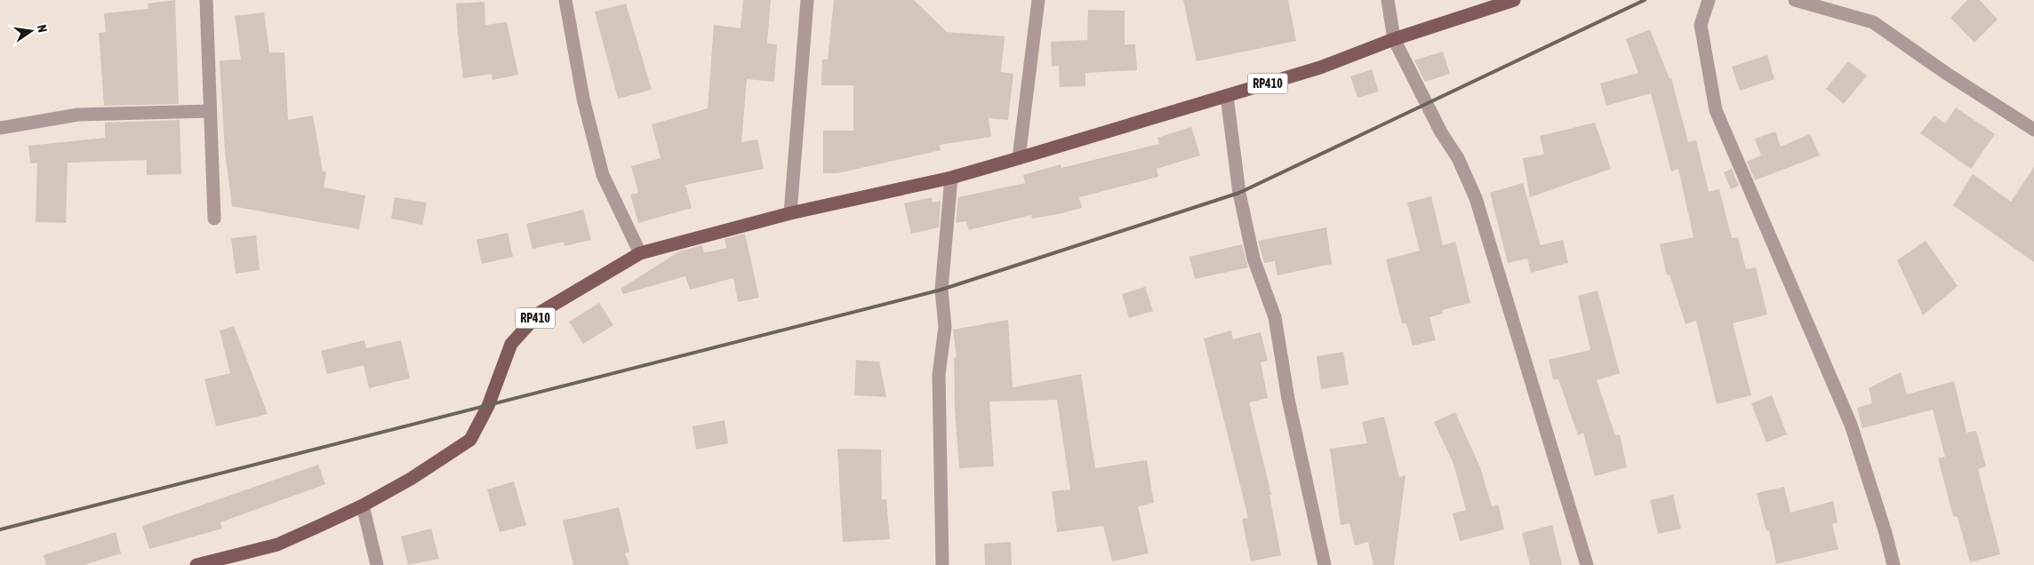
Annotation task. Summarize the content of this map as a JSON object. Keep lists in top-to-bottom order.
{
  "streets": {
    "main road": ["RP410"]
  },
  "north": "right"
}
